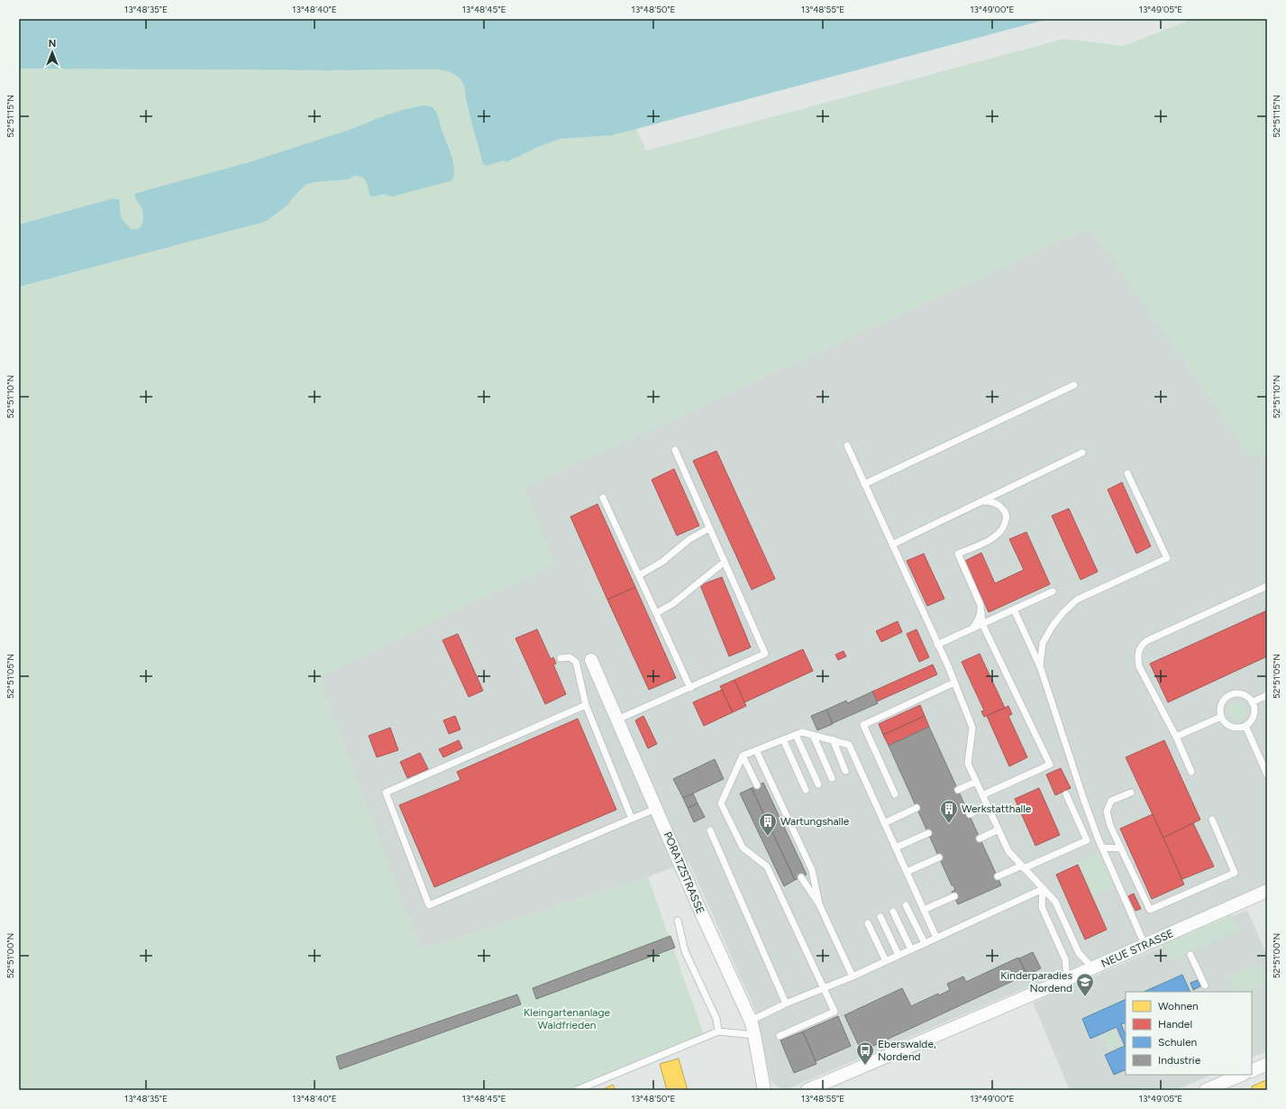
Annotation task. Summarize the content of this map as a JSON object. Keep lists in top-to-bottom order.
{
  "streets": {
    "street": ["PORATZSTRASSE", "NEUE STRASSE"]
  },
  "parks": ["Kleingartenanlage Waldfrieden"],
  "places": {
    "building": ["Werkstatthalle", "Wartungshalle"],
    "school or university": ["Kinderparadies Nordend"],
    "bus stop": ["Eberswalde, Nordend"]
  },
  "legend": [
    "Wohnen",
    "Handel",
    "Schulen",
    "Industrie"
  ],
  "north": "top",
  "coordinates": [
    "13°48'35\"E",
    "13°48'40\"E",
    "13°48'45\"E",
    "13°48'50\"E",
    "13°48'55\"E",
    "13°49'00\"E",
    "13°49'05\"E",
    "52°51'15\"N",
    "52°51'10\"N",
    "52°51'05\"N",
    "52°51'00\"N"
  ]
}
